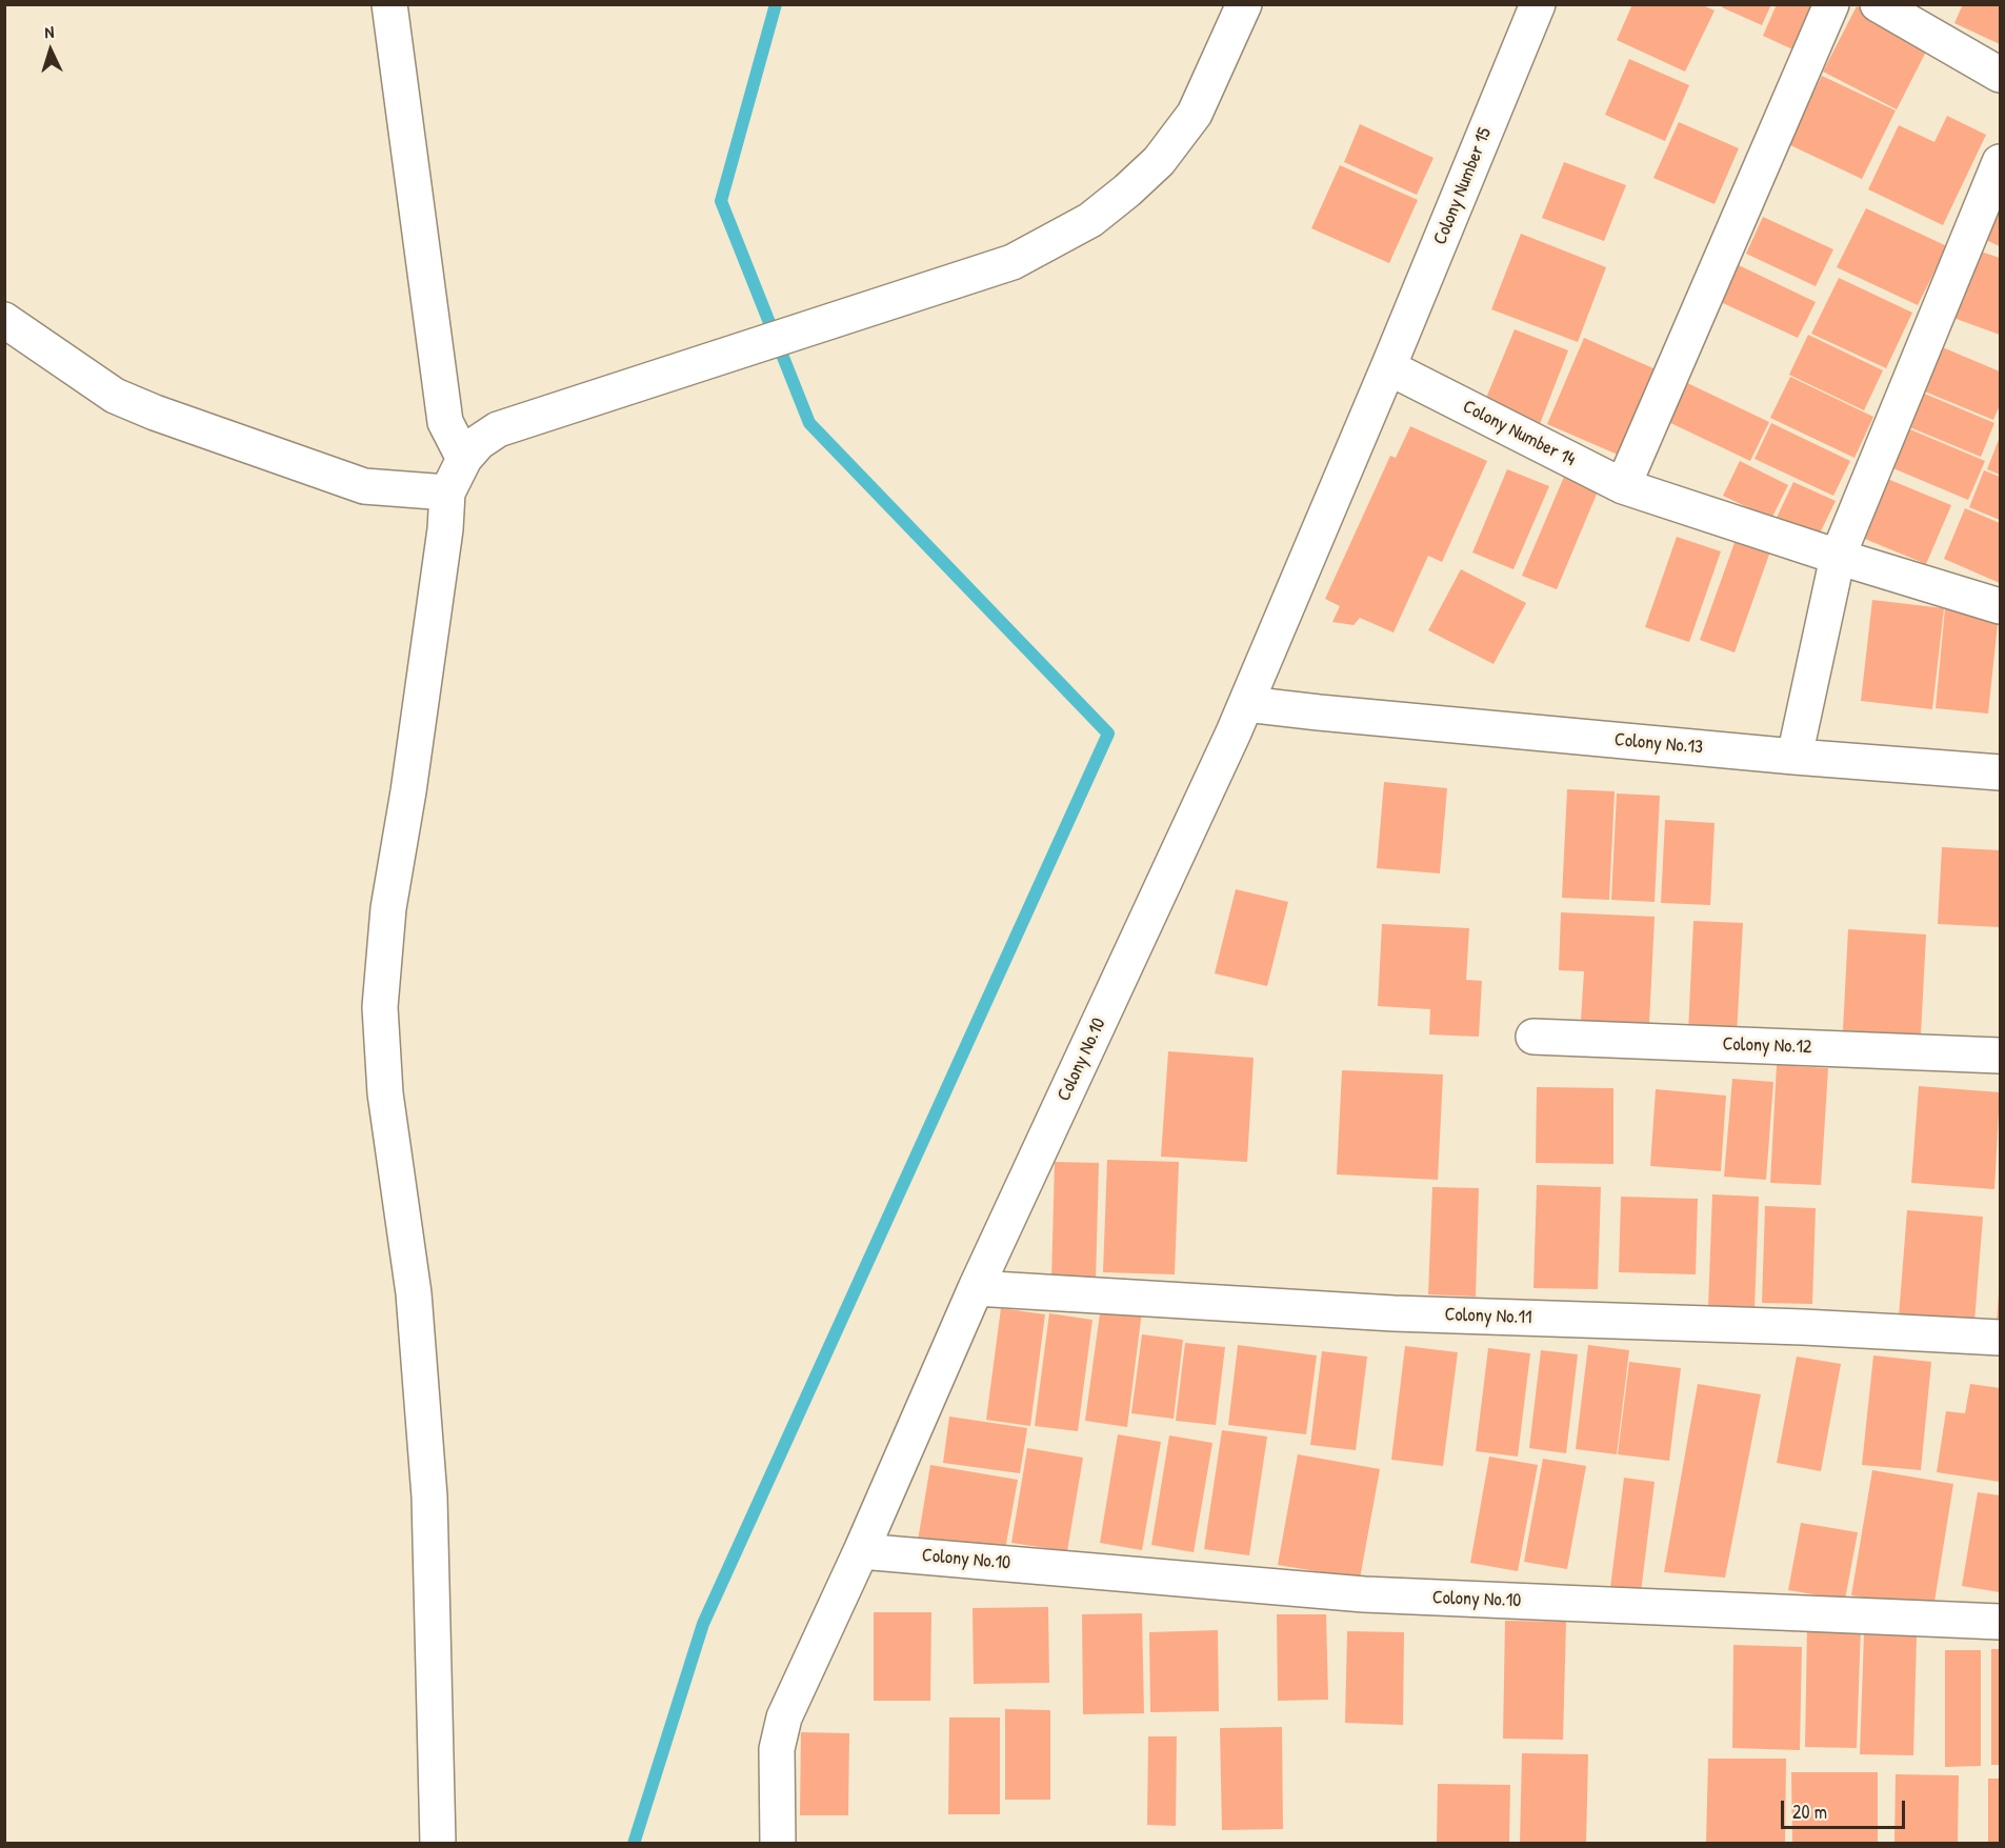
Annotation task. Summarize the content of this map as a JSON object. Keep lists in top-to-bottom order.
{
  "streets": {
    "street": [
      "Colony Number 15",
      "Colony Number 14",
      "Colony No.13",
      "Colony No.12",
      "Colony No.10",
      "Colony No.11"
    ]
  },
  "crossings": [
    ["Colony Number 15", "Colony Number 14"],
    ["Colony No.13", "Colony No.10"],
    ["Colony No.10", "Colony No.11"]
  ],
  "scale_bar": "20 m",
  "north": "top"
}
